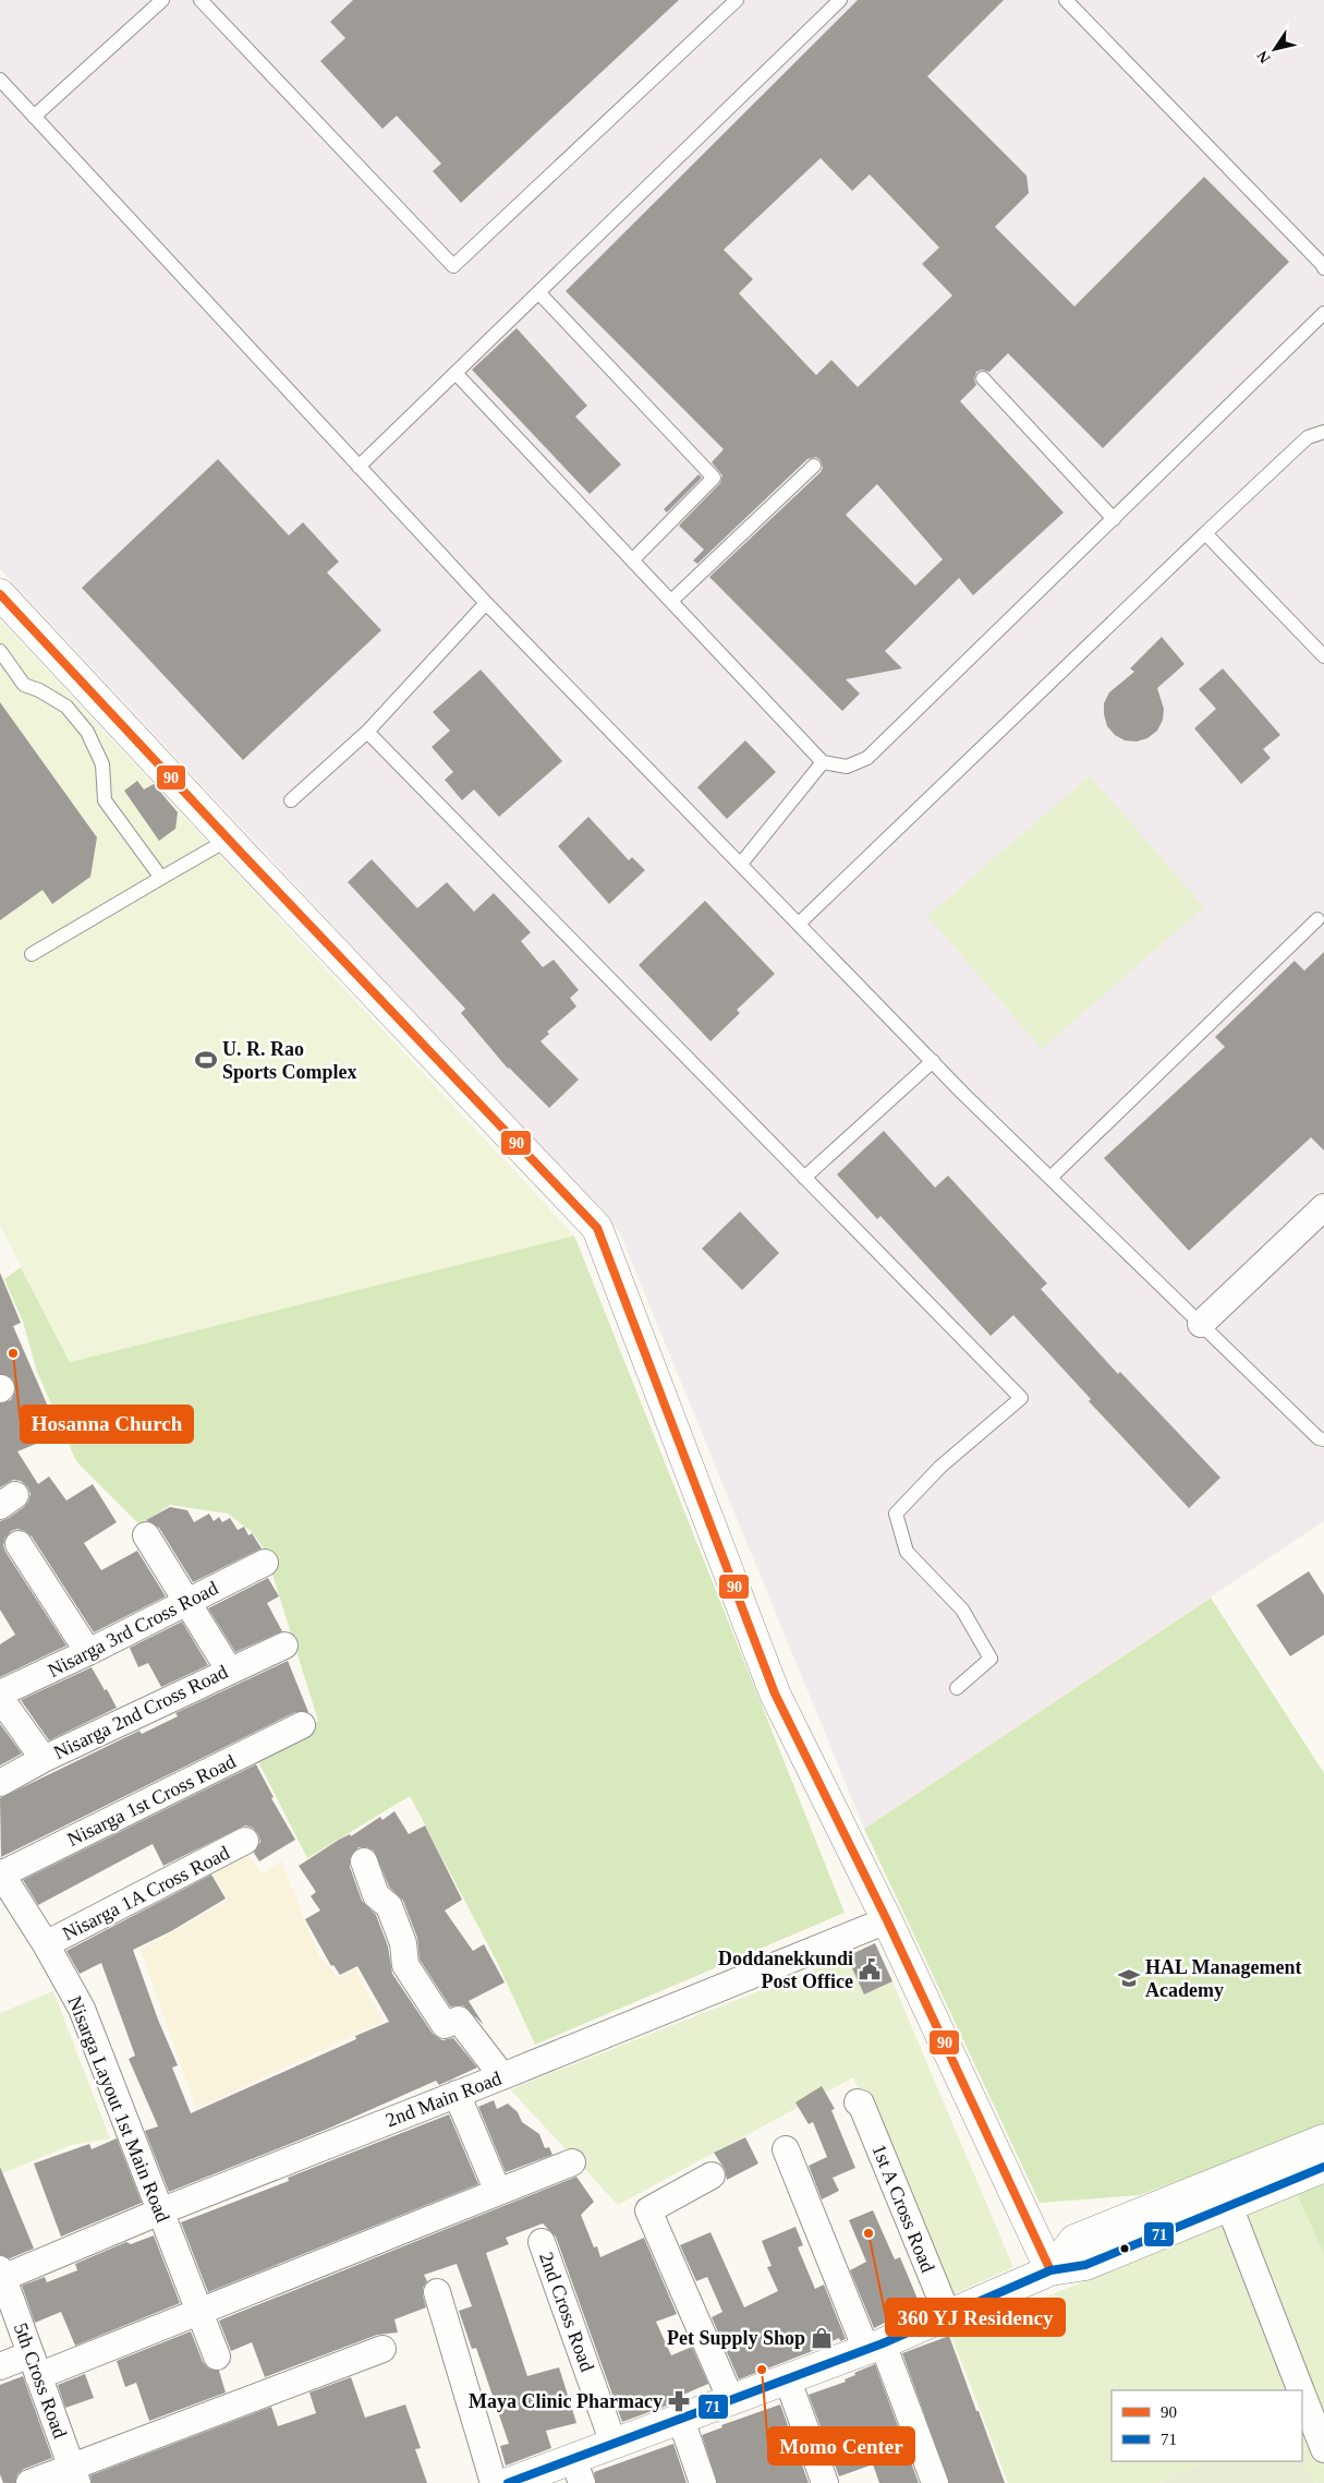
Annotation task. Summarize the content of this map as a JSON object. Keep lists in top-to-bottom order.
{
  "streets": {
    "street": [
      "Nisarga 3rd Cross Road",
      "Nisarga 2nd Cross Road",
      "Nisarga 1st Cross Road",
      "Nisarga 1A Cross Road",
      "2nd Main Road",
      "Nisarga Layout 1st Main Road",
      "1st A Cross Road",
      "2nd Cross Road",
      "5th Cross Road"
    ]
  },
  "crossings": [
    ["Nisarga 3rd Cross Road", "Nisarga 2nd Cross Road"],
    ["Nisarga 1st Cross Road", "Nisarga Layout 1st Main Road"],
    ["Nisarga 1A Cross Road", "Nisarga Layout 1st Main Road"],
    ["2nd Main Road", "Nisarga Layout 1st Main Road"],
    ["2nd Main Road", "5th Cross Road"]
  ],
  "places": {
    "sports": ["U. R. Rao Sports Complex"],
    "other": ["Hosanna Church", "360 YJ Residency", "Momo Center"],
    "public building": ["Doddanekkundi Post Office"],
    "school or university": ["HAL Management Academy"],
    "shop": ["Pet Supply Shop"],
    "pharmacy": ["Maya Clinic Pharmacy"]
  },
  "lines": ["transit line 90", "transit line 71"],
  "legend": ["90", "71"],
  "north": "bottom left"
}
